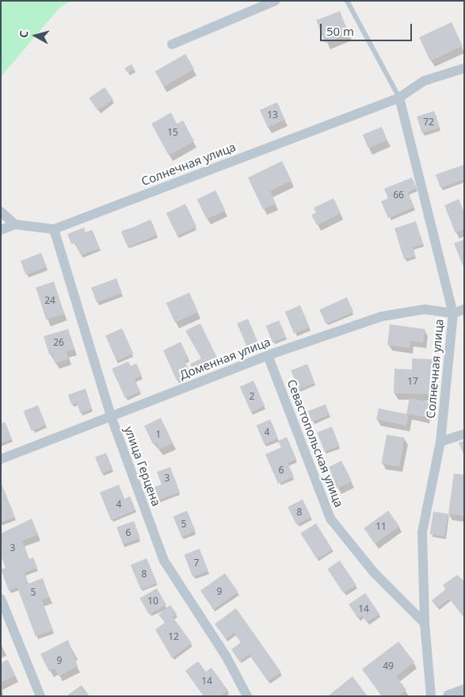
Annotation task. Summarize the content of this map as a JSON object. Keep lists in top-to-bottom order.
{
  "streets": {
    "street": [
      "Солнечная улица",
      "Доменная улица",
      "Севастопольская улица",
      "улица Герцена"
    ]
  },
  "crossings": [
    ["Солнечная улица", "Доменная улица"],
    ["Солнечная улица", "Севастопольская улица"],
    ["Солнечная улица", "улица Герцена"],
    ["Доменная улица", "Севастопольская улица"],
    ["Доменная улица", "улица Герцена"]
  ],
  "house_numbers": [
    "13",
    "72",
    "15",
    "66",
    "24",
    "26",
    "17",
    "2",
    "4",
    "1",
    "6",
    "3",
    "4",
    "8",
    "5",
    "11",
    "6",
    "3",
    "7",
    "8",
    "9",
    "5",
    "10",
    "14",
    "12",
    "9",
    "49",
    "14"
  ],
  "scale_bar": "50 m",
  "north": "left"
}
